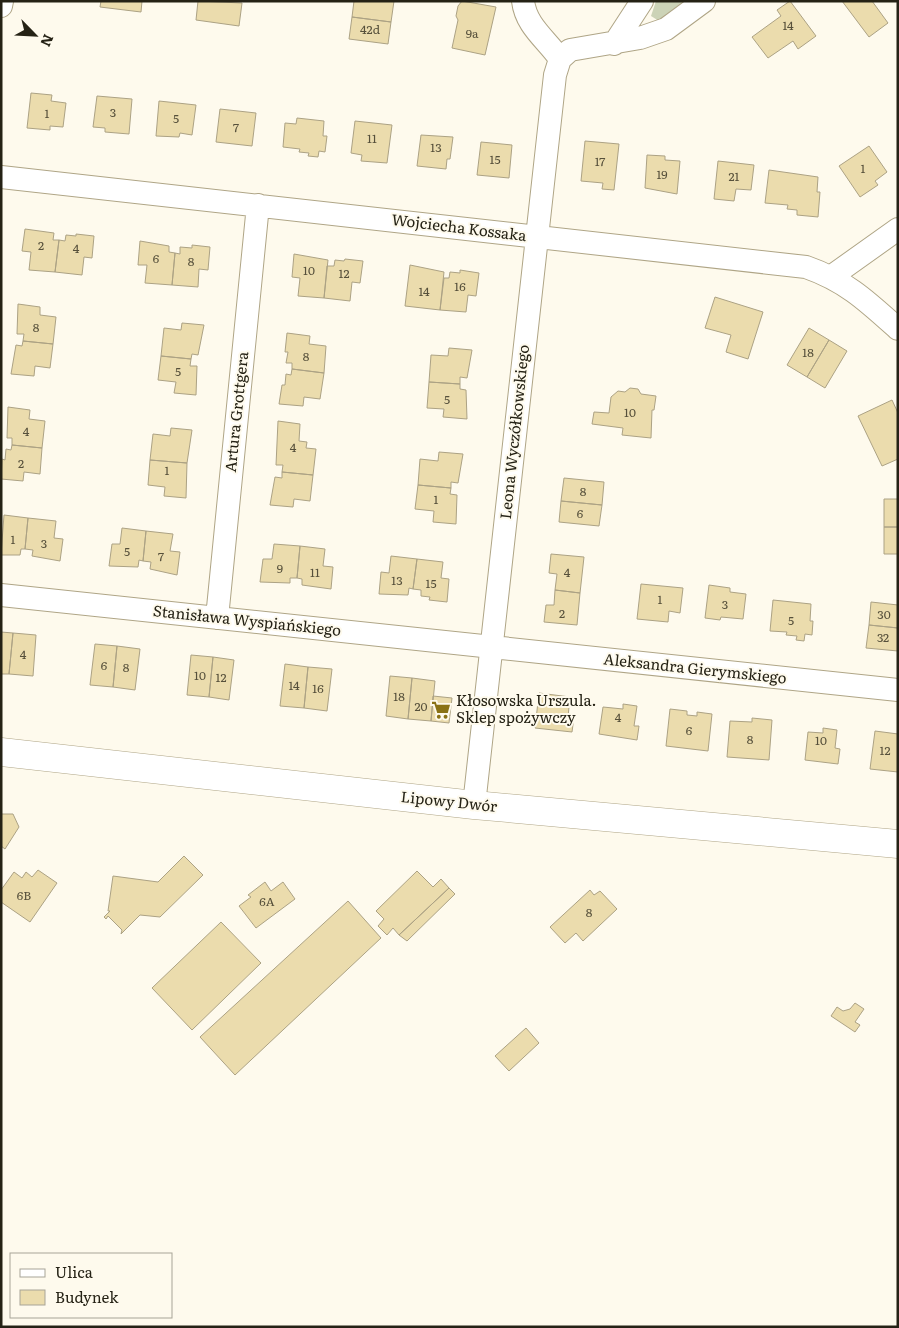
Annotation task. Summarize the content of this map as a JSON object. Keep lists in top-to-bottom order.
{
  "streets": {
    "street": [
      "Wojciecha Kossaka",
      "Artura Grottgera",
      "Leona Wyczółkowskiego",
      "Stanisława Wyspiańskiego",
      "Aleksandra Gierymskiego",
      "Lipowy Dwór"
    ]
  },
  "crossings": [
    ["Wojciecha Kossaka", "Artura Grottgera"],
    ["Wojciecha Kossaka", "Leona Wyczółkowskiego"],
    ["Artura Grottgera", "Stanisława Wyspiańskiego"],
    ["Leona Wyczółkowskiego", "Stanisława Wyspiańskiego"],
    ["Leona Wyczółkowskiego", "Aleksandra Gierymskiego"],
    ["Leona Wyczółkowskiego", "Lipowy Dwór"],
    ["Stanisława Wyspiańskiego", "Aleksandra Gierymskiego"]
  ],
  "places": {
    "supermarket": ["Kłosowska Urszula. Sklep spożywczy"]
  },
  "house_numbers": [
    "14",
    "42d",
    "9a",
    "3",
    "1",
    "5",
    "7",
    "11",
    "13",
    "15",
    "17",
    "1",
    "19",
    "21",
    "2",
    "4",
    "6",
    "8",
    "10",
    "12",
    "16",
    "14",
    "8",
    "18",
    "8",
    "5",
    "5",
    "10",
    "4",
    "4",
    "2",
    "1",
    "8",
    "1",
    "6",
    "1",
    "3",
    "5",
    "7",
    "9",
    "11",
    "4",
    "13",
    "15",
    "1",
    "3",
    "2",
    "30",
    "5",
    "32",
    "4",
    "6",
    "8",
    "10",
    "12",
    "14",
    "16",
    "18",
    "20",
    "4",
    "6",
    "8",
    "10",
    "12",
    "6B",
    "6A",
    "8"
  ],
  "legend": ["Ulica", "Budynek"],
  "north": "bottom right"
}
